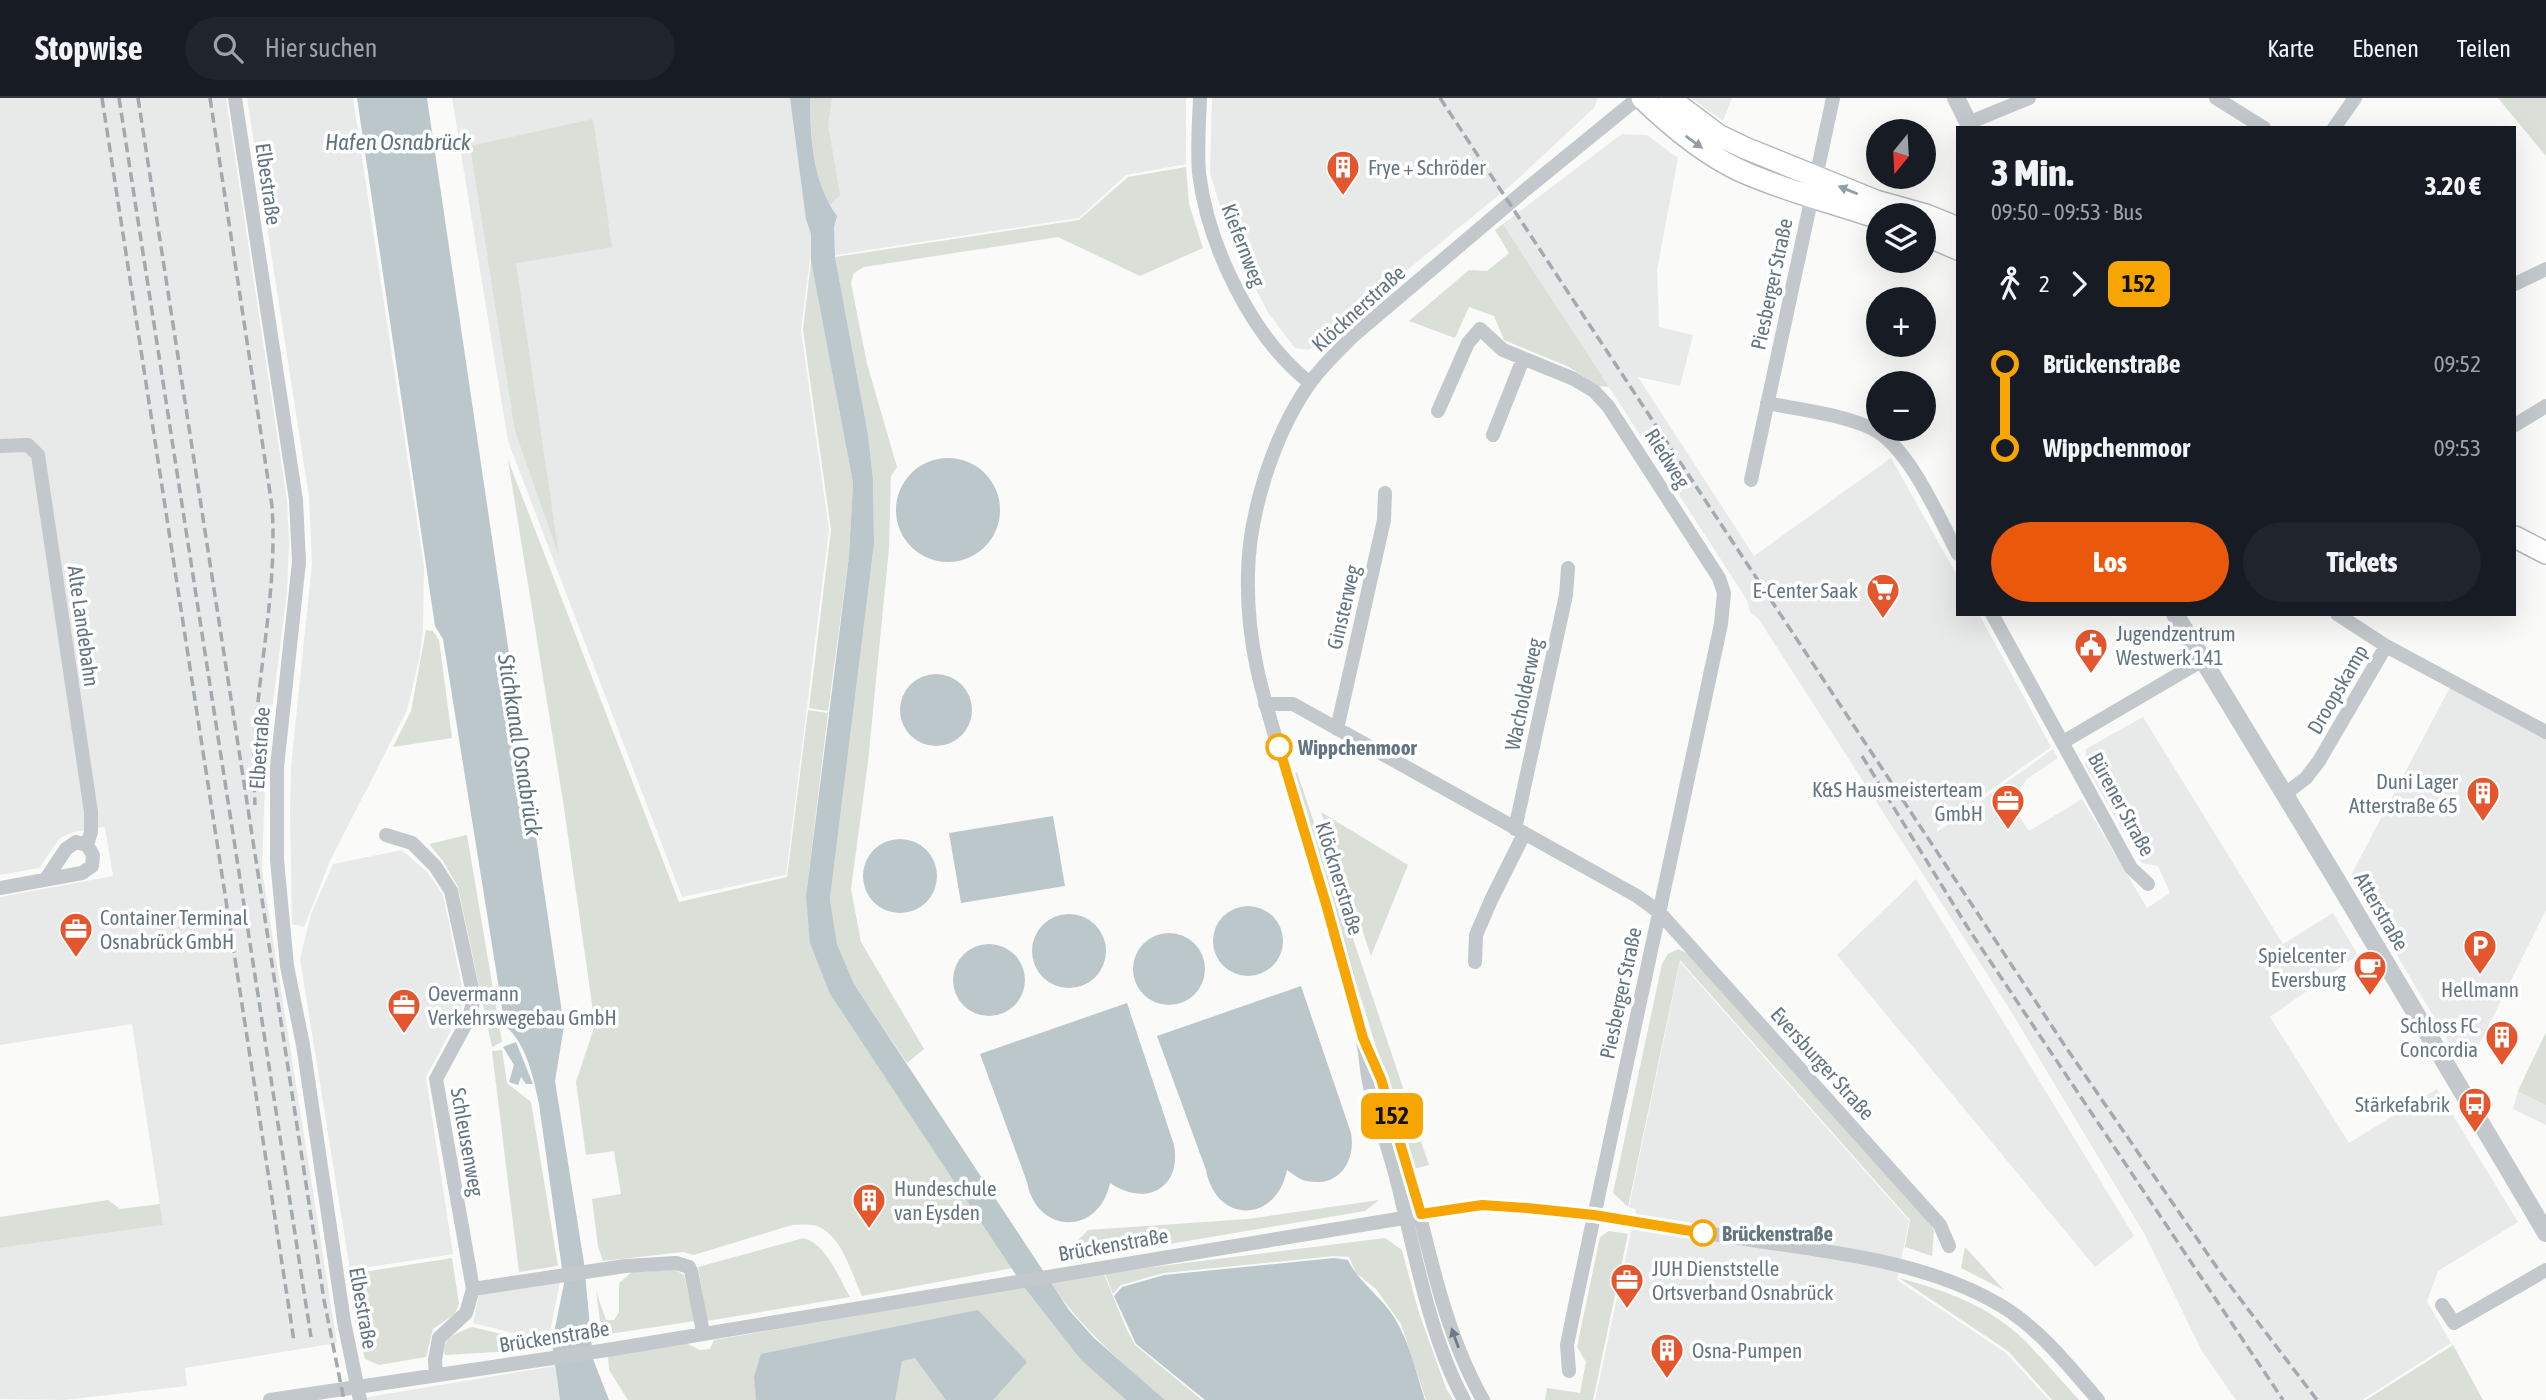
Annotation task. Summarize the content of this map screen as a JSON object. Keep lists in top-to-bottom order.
{
  "streets": {
    "street": [
      "Elbestraße",
      "Kiefernweg",
      "Piesberger Straße",
      "Klöcknerstraße",
      "Riedweg",
      "Ginsterweg",
      "Alte Landebahn",
      "Droopskamp",
      "Wacholderweg",
      "Bürener Straße",
      "Atterstraße",
      "Eversburger Straße",
      "Schleusenweg",
      "Brückenstraße"
    ]
  },
  "crossings": [
    ["Elbestraße", "Brückenstraße"],
    ["Kiefernweg", "Klöcknerstraße"],
    ["Piesberger Straße", "Riedweg"],
    ["Piesberger Straße", "Eversburger Straße"],
    ["Piesberger Straße", "Brückenstraße"],
    ["Klöcknerstraße", "Brückenstraße"],
    ["Droopskamp", "Atterstraße"],
    ["Bürener Straße", "Atterstraße"]
  ],
  "water": ["Hafen Osnabrück", "Stichkanal Osnabrück"],
  "places": {
    "building": [
      "Frye + Schröder",
      "Duni Lager Atterstraße 65",
      "Schloss FC Concordia",
      "Hundeschule van Eysden",
      "Osna-Pumpen"
    ],
    "supermarket": ["E-Center Saak"],
    "public building": ["Jugendzentrum Westwerk 141"],
    "other": ["Wippchenmoor", "Brückenstraße"],
    "office": [
      "K&S Hausmeisterteam GmbH",
      "Container Terminal Osnabrück GmbH",
      "Oevermann Verkehrswegebau GmbH",
      "JUH Dienststelle Ortsverband Osnabrück"
    ],
    "parking": ["Hellmann"],
    "cafe": ["Spielcenter Eversburg"],
    "bus stop": ["Stärkefabrik"]
  },
  "lines": ["bus line 152"],
  "north": "bottom",
  "page": {
    "header": "Stopwise",
    "search": "Hier suchen",
    "nav": ["Karte", "Ebenen", "Teilen"],
    "on_map": "152",
    "map_buttons": ["+", "−"],
    "heading": ["3 Min.", "09:50 – 09:53 · Bus", "3.20 €"],
    "legs": ["2", "152"],
    "list": [
      {
        "name": "Brückenstraße",
        "value": "09:52"
      },
      {
        "name": "Wippchenmoor",
        "value": "09:53"
      }
    ],
    "buttons": ["Los", "Tickets"]
  }
}
